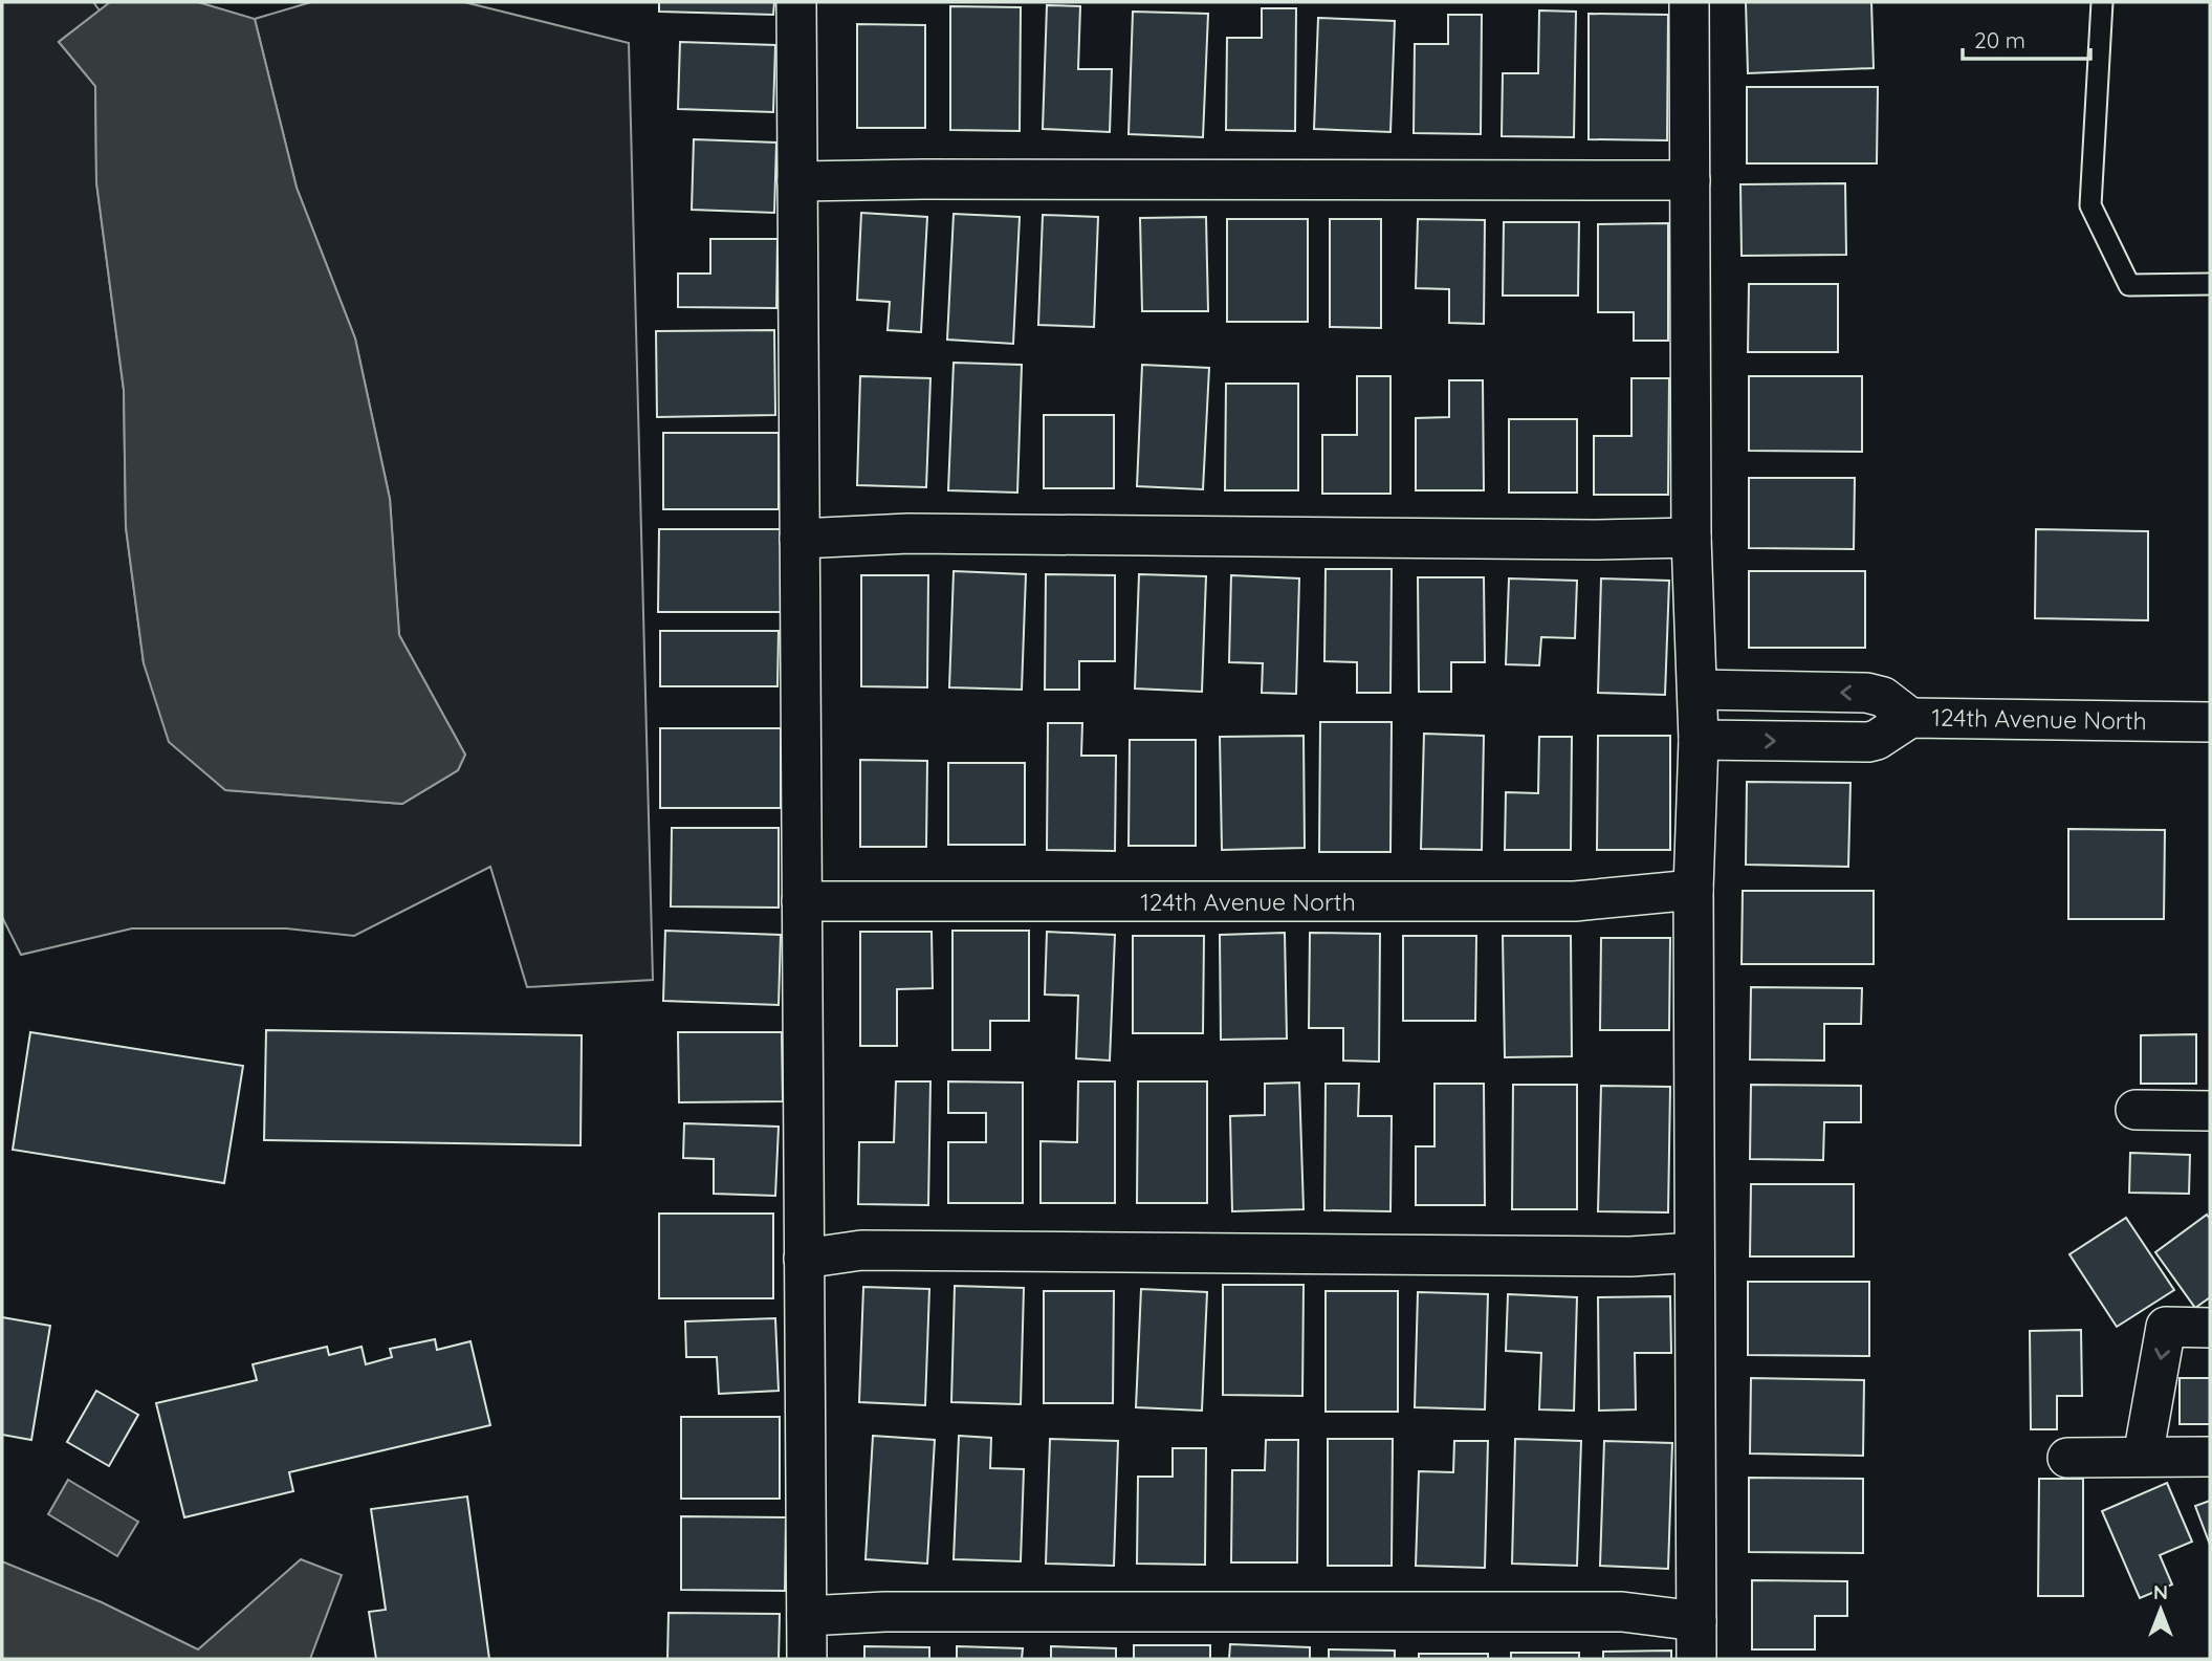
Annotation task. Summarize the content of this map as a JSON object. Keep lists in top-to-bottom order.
{
  "streets": {
    "street": ["124th Avenue North"]
  },
  "scale_bar": "20 m",
  "north": "top"
}
